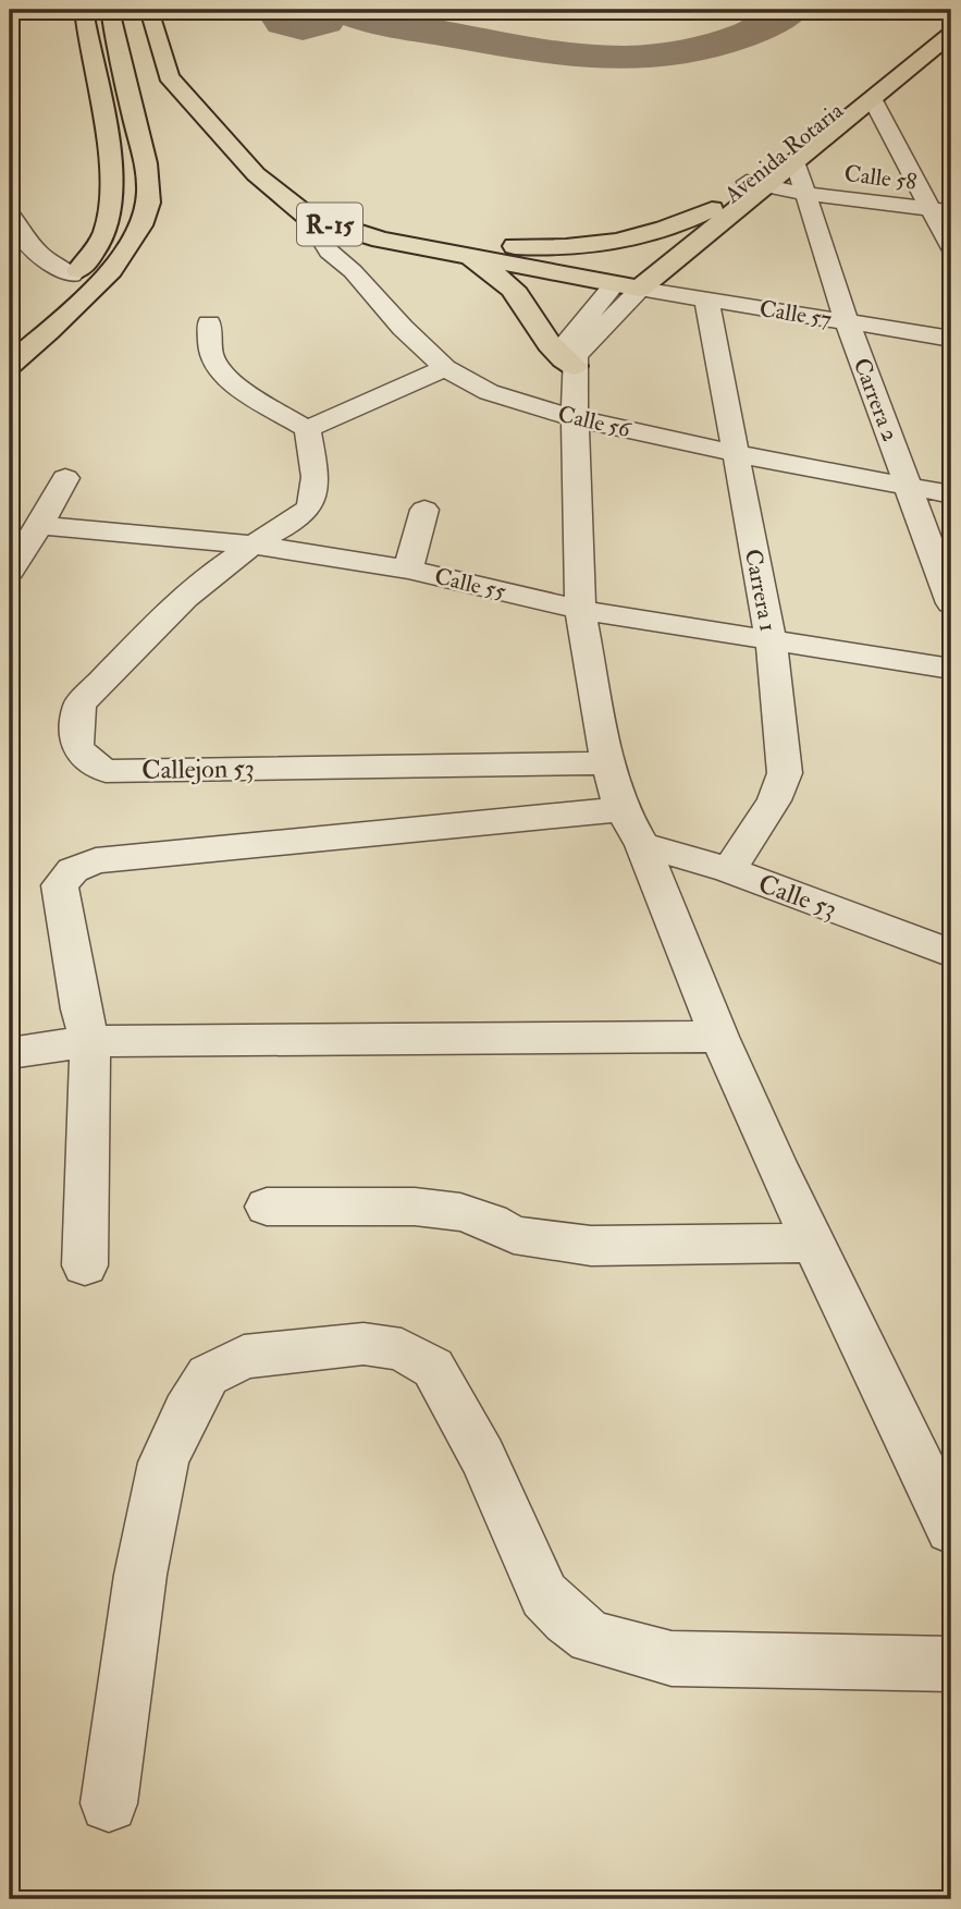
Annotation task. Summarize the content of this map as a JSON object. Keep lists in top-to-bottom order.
{
  "streets": {
    "main road": ["Avenida Rotaria", "R-15"],
    "street": [
      "Calle 58",
      "Calle 57",
      "Carrera 2",
      "Calle 56",
      "Calle 55",
      "Carrera 1",
      "Callejon 53",
      "Calle 53"
    ]
  },
  "crossings": [
    ["Avenida Rotaria", "Calle 58"],
    ["Avenida Rotaria", "R-15"],
    ["Avenida Rotaria", "Calle 57"],
    ["Avenida Rotaria", "Carrera 2"],
    ["Calle 58", "Carrera 2"],
    ["R-15", "Calle 57"],
    ["R-15", "Calle 56"],
    ["Calle 57", "Carrera 2"],
    ["Calle 57", "Carrera 1"],
    ["Carrera 2", "Calle 56"],
    ["Calle 56", "Carrera 1"],
    ["Calle 55", "Carrera 1"],
    ["Calle 55", "Callejon 53"],
    ["Carrera 1", "Calle 53"]
  ]
}
